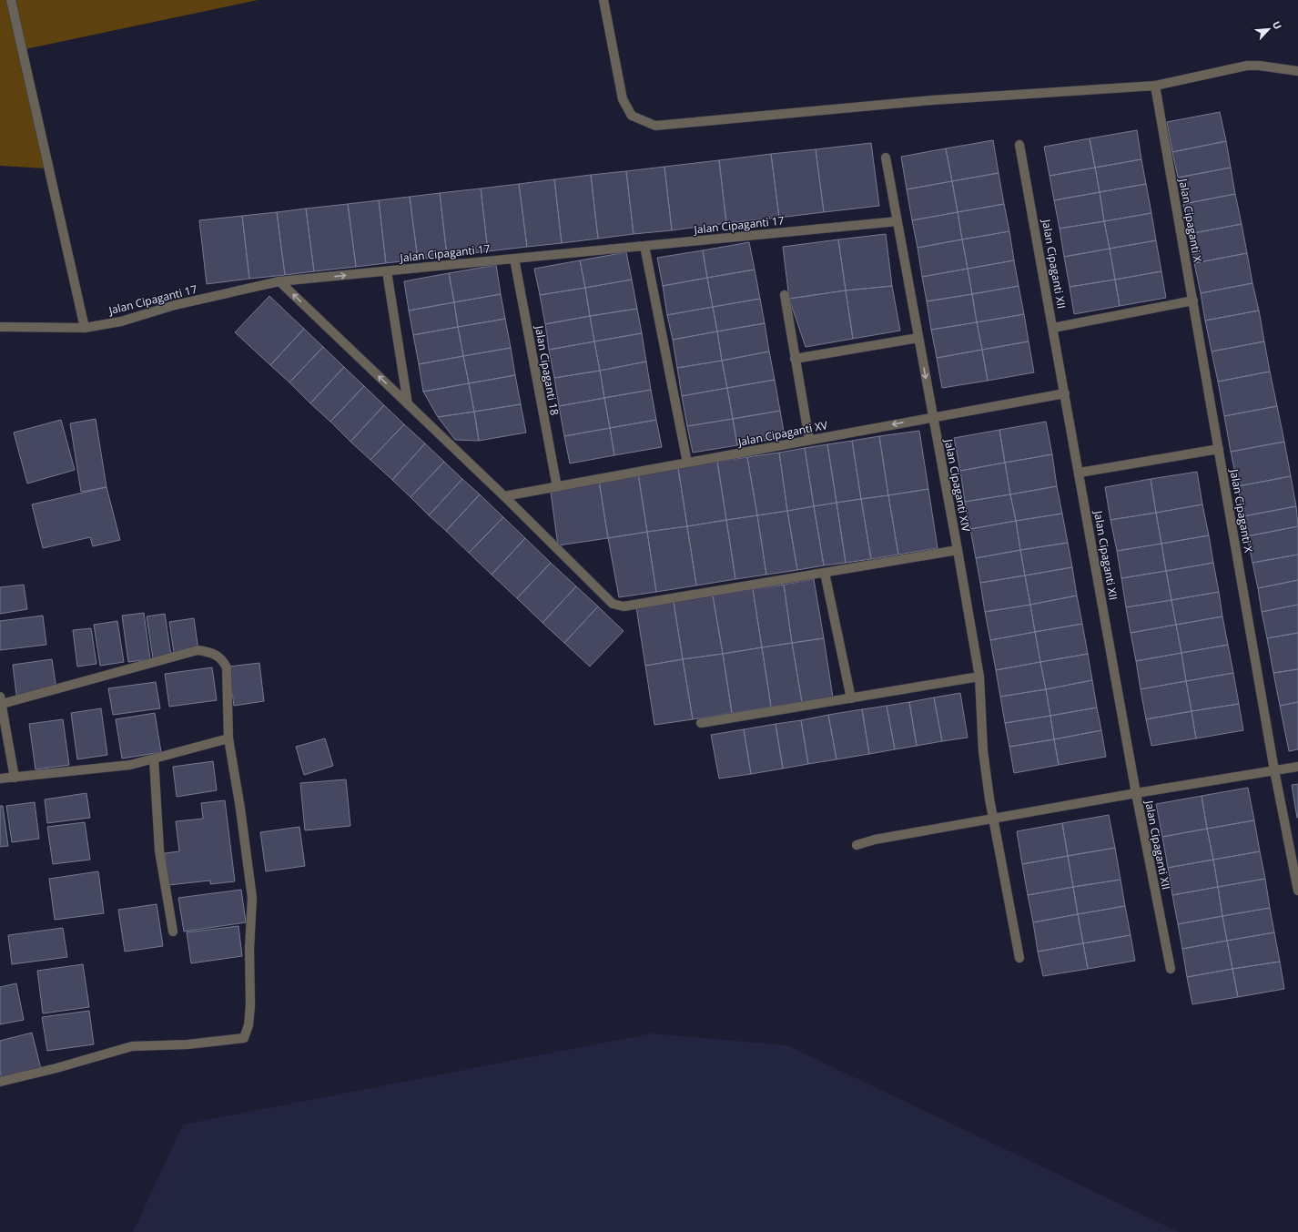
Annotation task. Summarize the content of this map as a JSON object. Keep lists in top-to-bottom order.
{
  "streets": {
    "street": [
      "Jalan Cipaganti X",
      "Jalan Cipaganti 17",
      "Jalan Cipaganti XII",
      "Jalan Cipaganti 18",
      "Jalan Cipaganti XV",
      "Jalan Cipaganti XIV"
    ]
  },
  "crossings": [
    ["Jalan Cipaganti 17", "Jalan Cipaganti 18"],
    ["Jalan Cipaganti 17", "Jalan Cipaganti XIV"],
    ["Jalan Cipaganti XII", "Jalan Cipaganti XV"],
    ["Jalan Cipaganti 18", "Jalan Cipaganti XV"],
    ["Jalan Cipaganti XV", "Jalan Cipaganti XIV"]
  ],
  "north": "top right"
}
